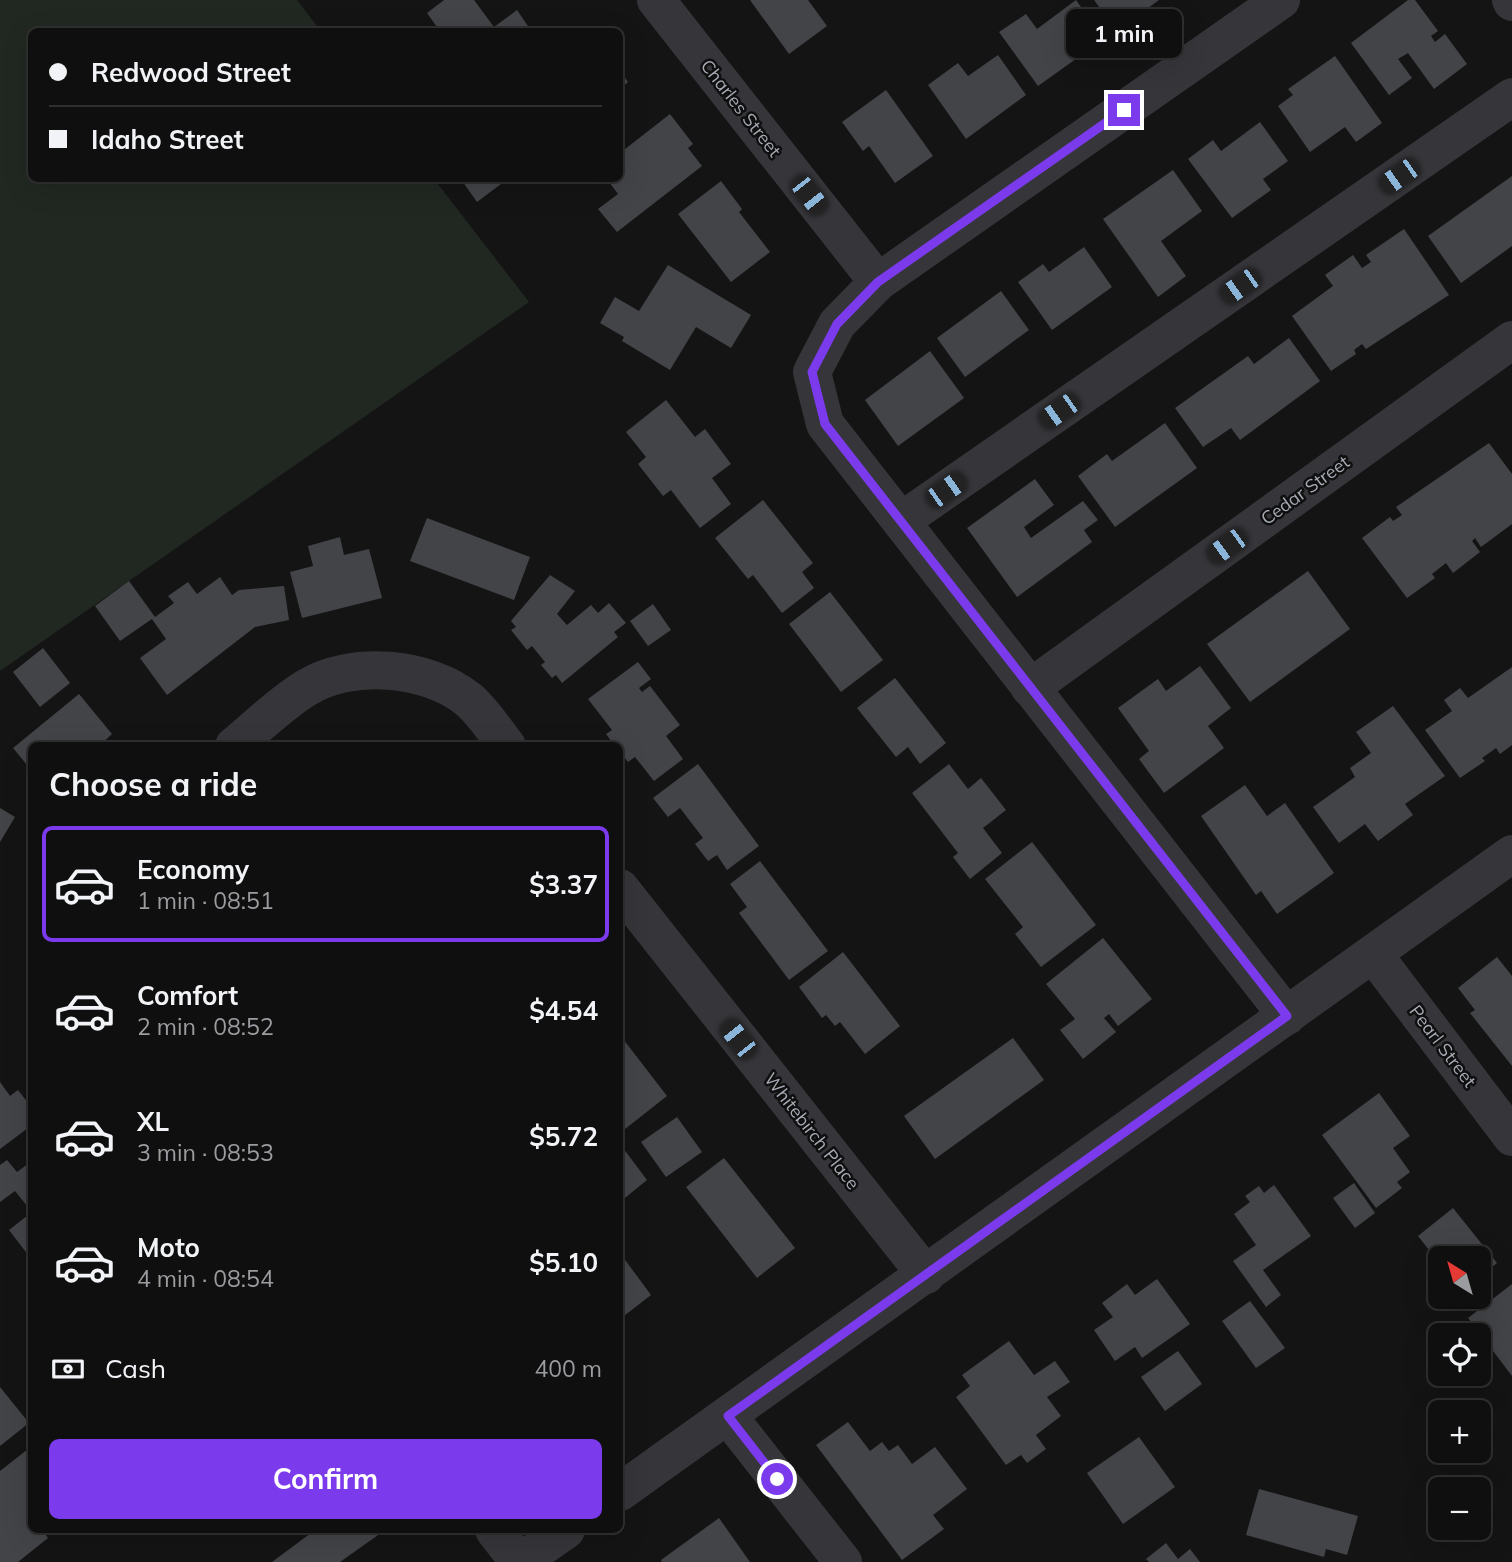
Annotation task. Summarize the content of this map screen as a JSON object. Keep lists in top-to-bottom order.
{
  "streets": {
    "street": [
      "Charles Street",
      "Cedar Street",
      "Pearl Street",
      "Whitebirch Place"
    ]
  },
  "north": "top left",
  "page": {
    "bubble": "1 min",
    "banner": ["Redwood Street", "Idaho Street"],
    "heading": "Choose a ride",
    "list": [
      {
        "name": "Economy",
        "note": "1 min · 08:51",
        "value": "$3.37"
      },
      {
        "name": "Comfort",
        "note": "2 min · 08:52",
        "value": "$4.54"
      },
      {
        "name": "XL",
        "note": "3 min · 08:53",
        "value": "$5.72"
      },
      {
        "name": "Moto",
        "note": "4 min · 08:54",
        "value": "$5.10"
      }
    ],
    "map_buttons": ["+", "−"],
    "pay": ["Cash", "400 m"],
    "buttons": "Confirm"
  }
}
